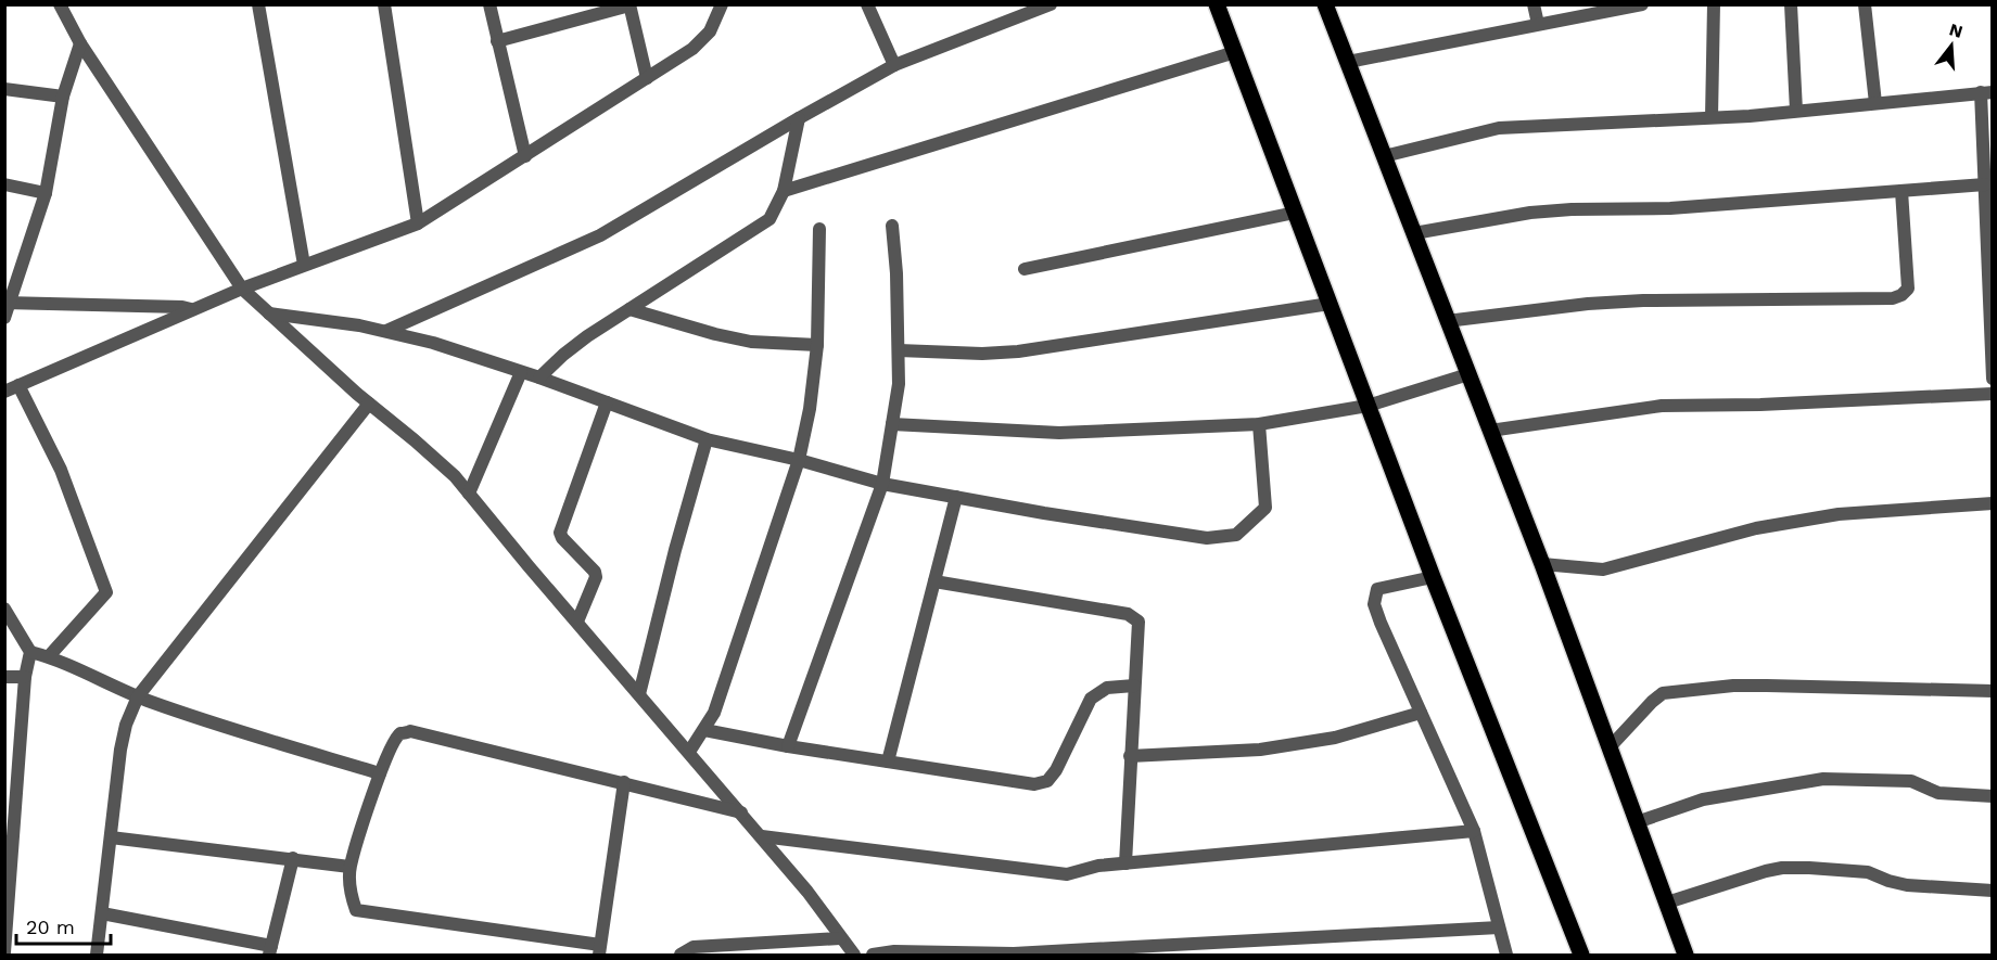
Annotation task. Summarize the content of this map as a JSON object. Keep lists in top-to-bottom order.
{
  "scale_bar": "20 m",
  "north": "top"
}
